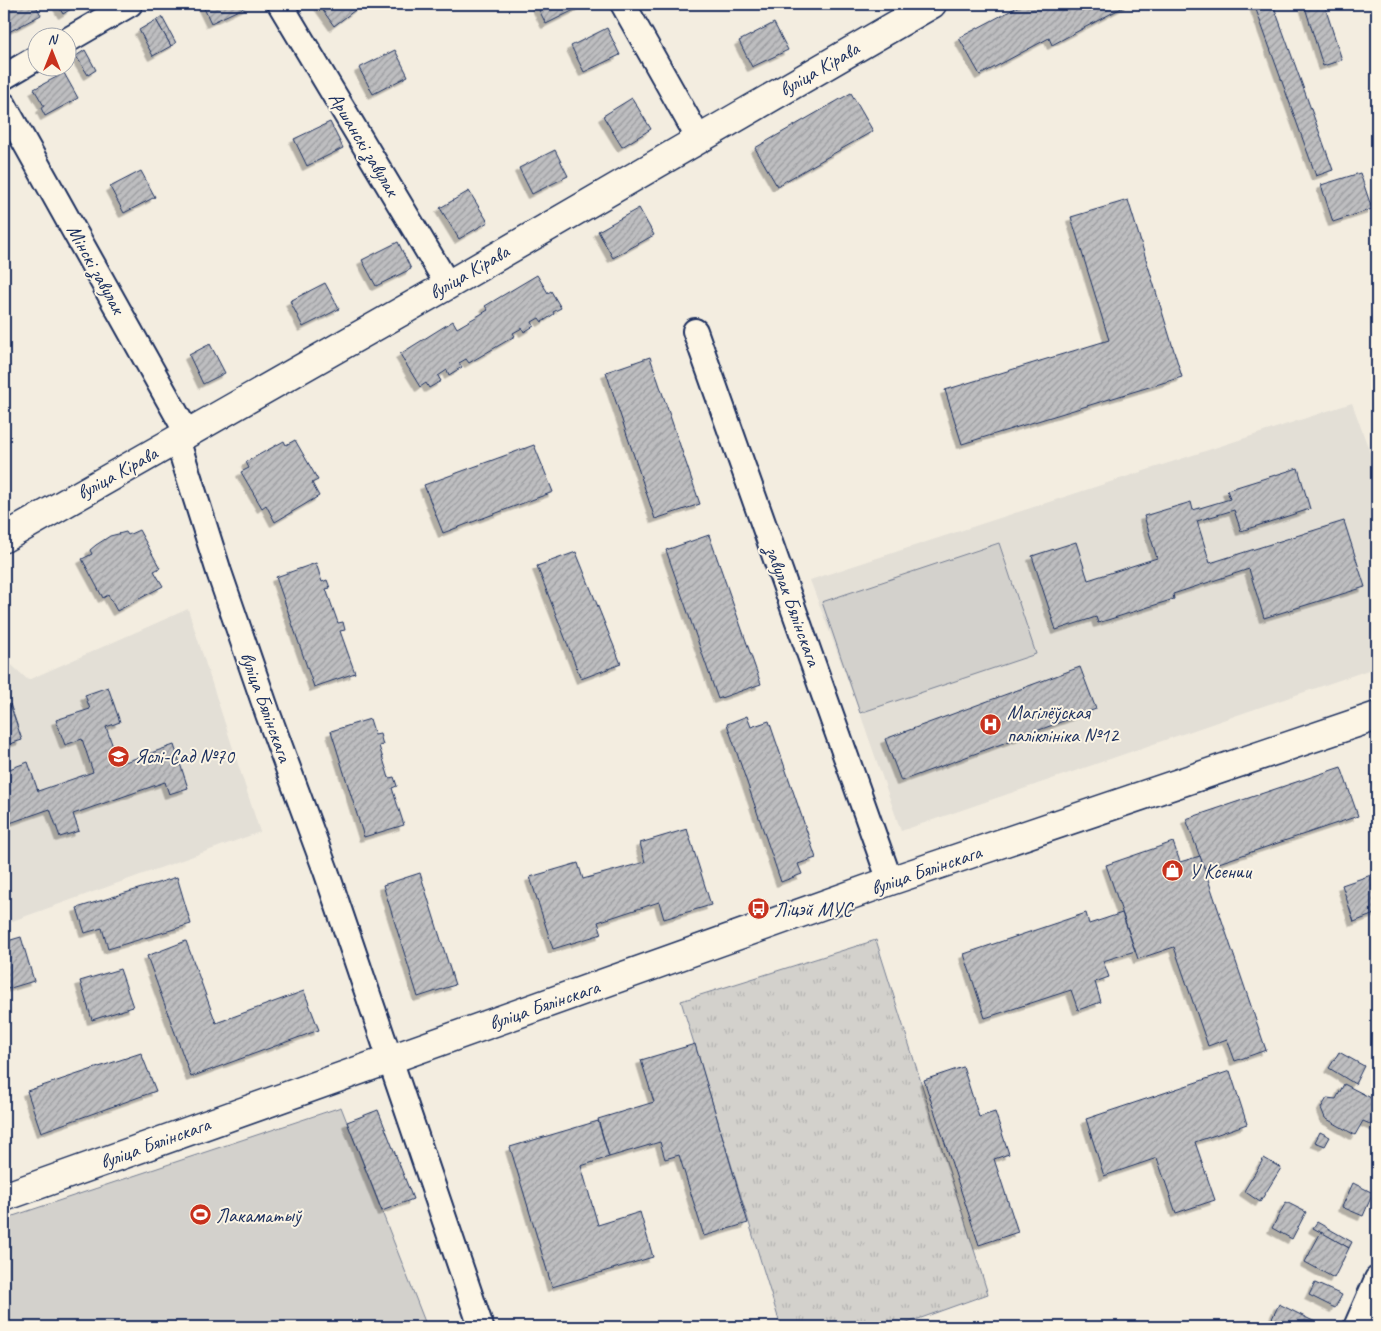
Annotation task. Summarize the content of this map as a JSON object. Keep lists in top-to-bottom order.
{
  "streets": {
    "main road": ["вуліца Кірава", "вуліца Бялінскага"],
    "street": ["Аршанскі завулак", "Мінскі завулак", "завулак Бялінскага"]
  },
  "crossings": [
    ["вуліца Кірава", "Аршанскі завулак"],
    ["вуліца Кірава", "Мінскі завулак"],
    ["вуліца Кірава", "вуліца Бялінскага"],
    ["Мінскі завулак", "вуліца Бялінскага"],
    ["завулак Бялінскага", "вуліца Бялінскага"]
  ],
  "places": {
    "hospital": ["Магілёўская паліклініка №12"],
    "school or university": ["Яслі-Сад №70"],
    "shop": ["У Ксении"],
    "bus stop": ["Ліцэй МУС"],
    "sports": ["Лакаматыў"]
  },
  "north": "top"
}
